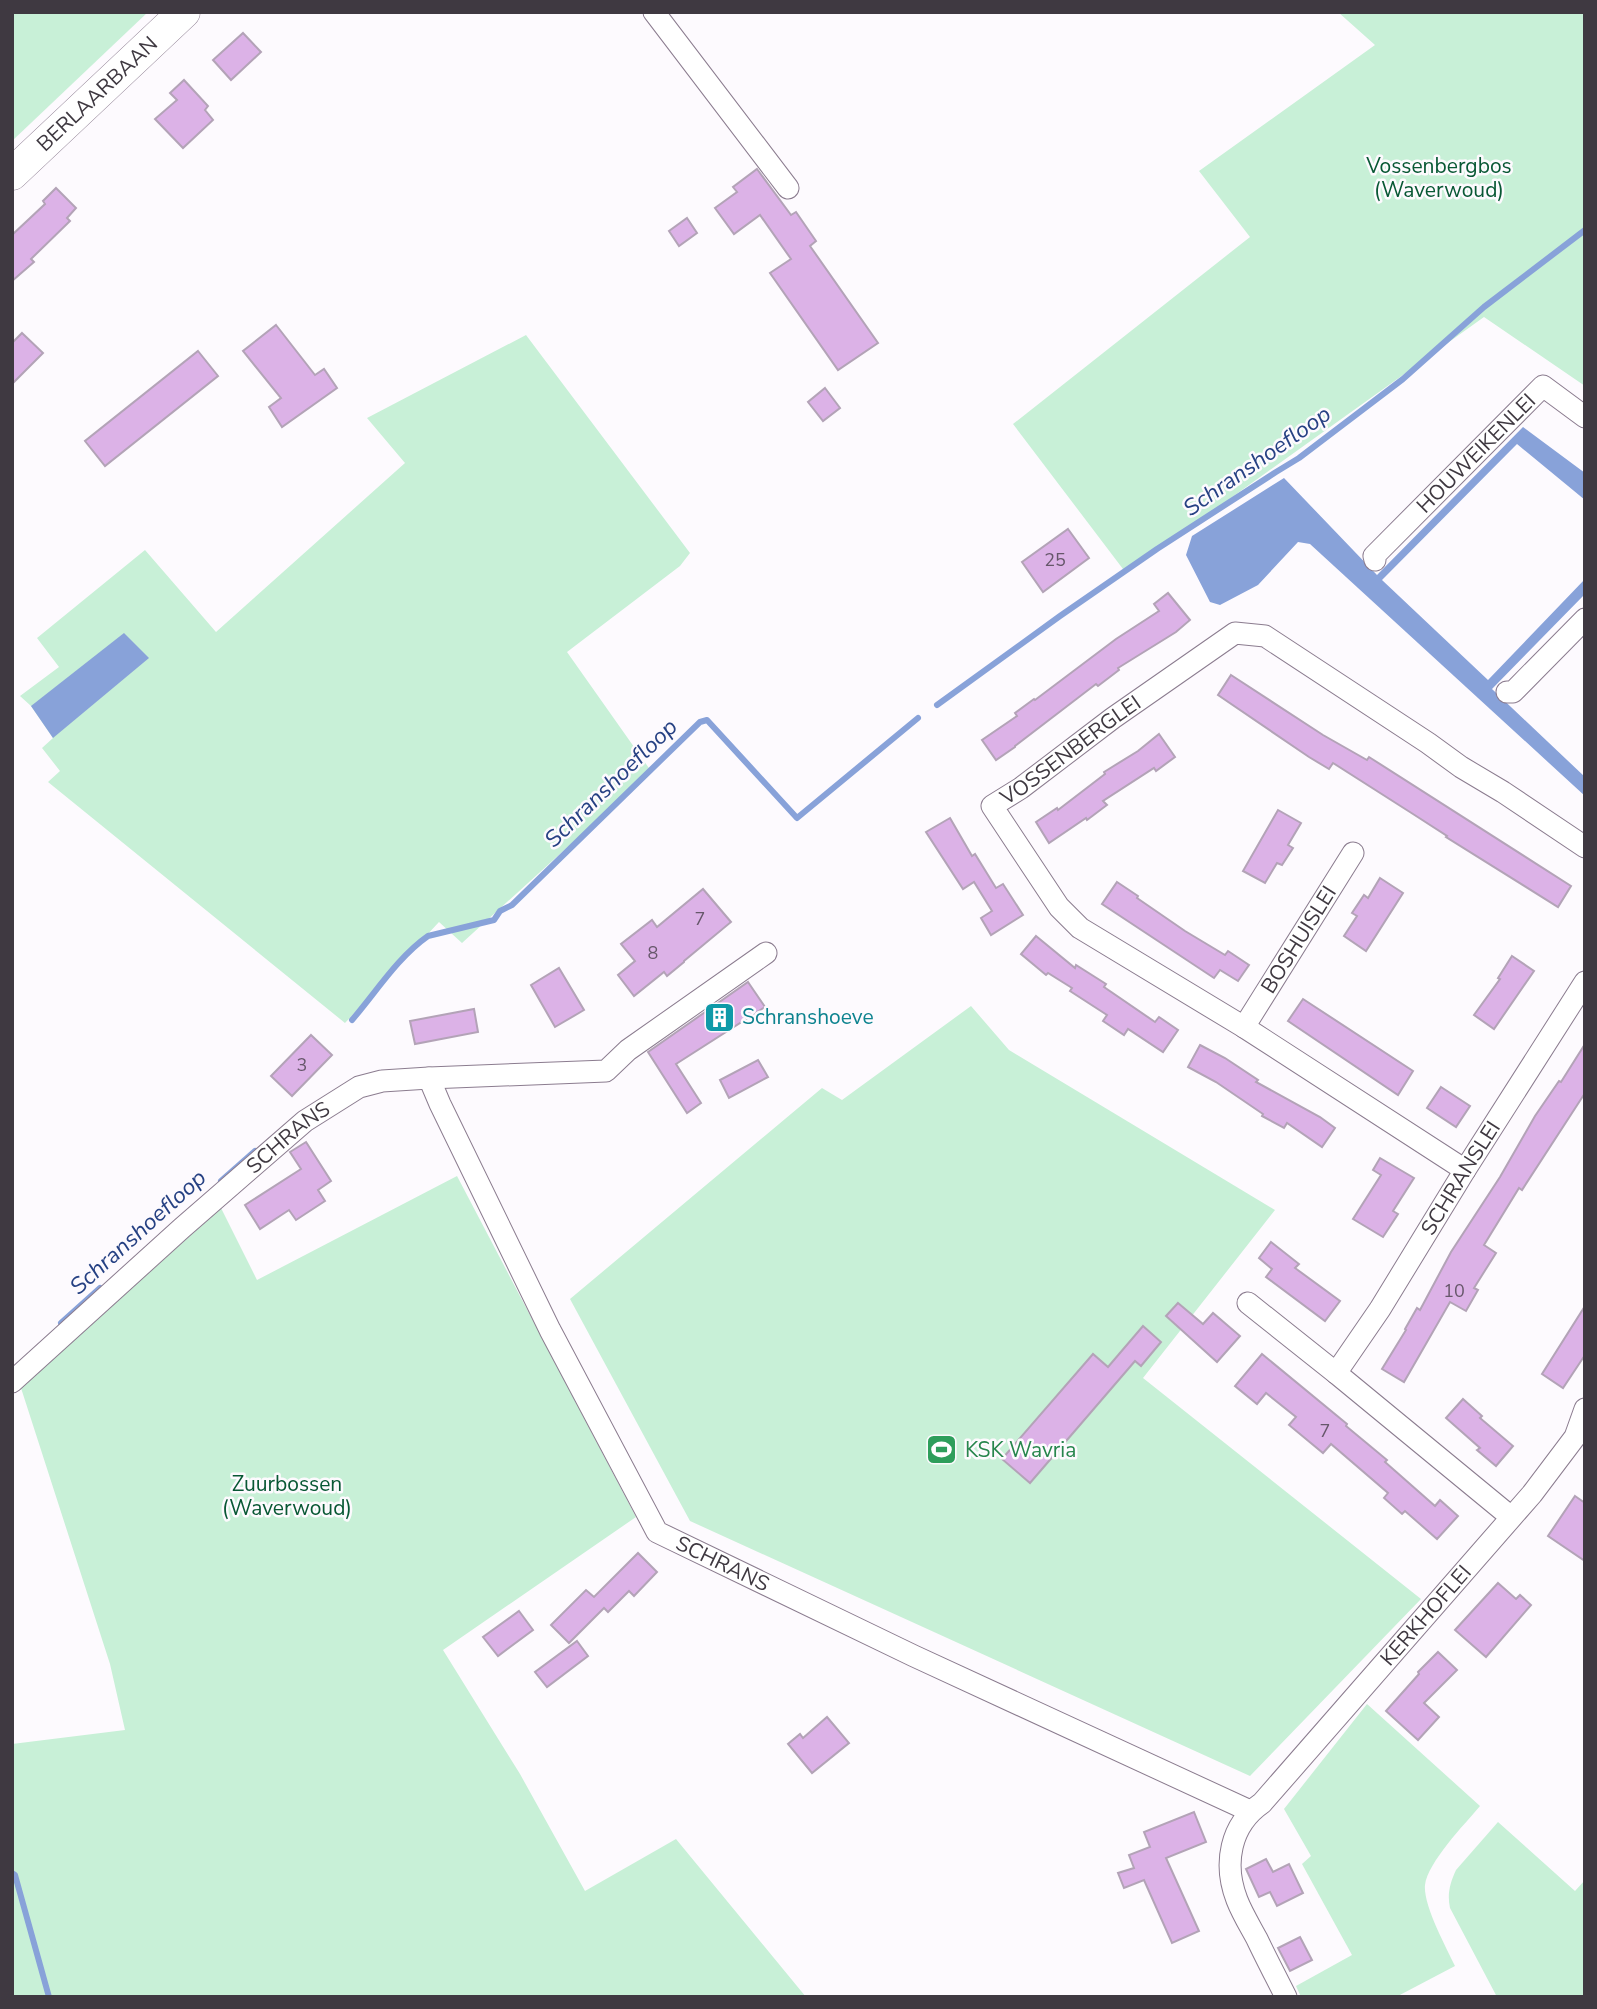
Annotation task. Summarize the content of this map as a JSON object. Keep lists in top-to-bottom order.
{
  "streets": {
    "street": [
      "BERLAARBAAN",
      "HOUWEIKENLEI",
      "VOSSENBERGLEI",
      "BOSHUISLEI",
      "SCHRANS",
      "SCHRANSLEI",
      "KERKHOFLEI"
    ]
  },
  "crossings": [
    ["VOSSENBERGLEI", "BOSHUISLEI"],
    ["VOSSENBERGLEI", "SCHRANSLEI"],
    ["SCHRANS", "KERKHOFLEI"]
  ],
  "water": ["Schranshoefloop"],
  "parks": ["Vossenbergbos (Waverwoud)", "Zuurbossen (Waverwoud)"],
  "places": {
    "building": ["Schranshoeve"],
    "sports": ["KSK Wavria"]
  },
  "house_numbers": [
    "25",
    "7",
    "8",
    "3",
    "10",
    "7"
  ]
}
